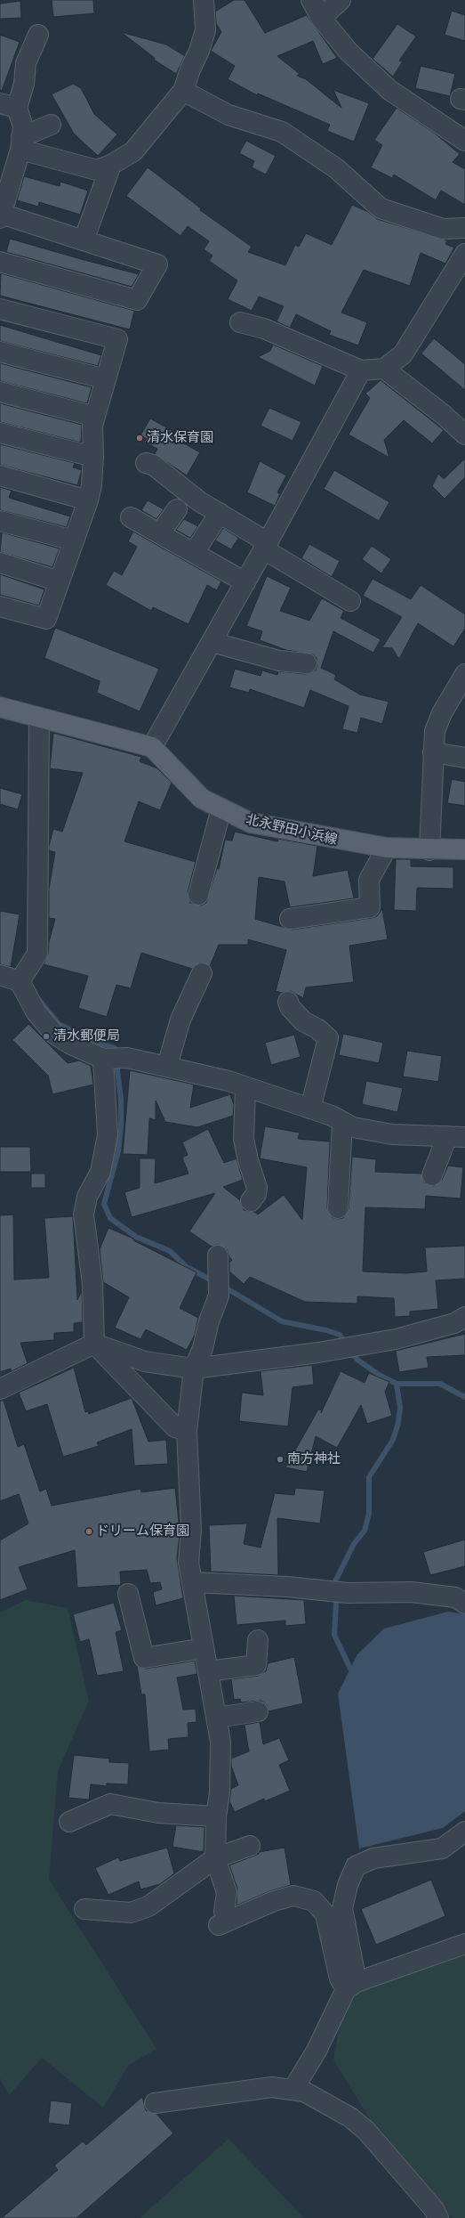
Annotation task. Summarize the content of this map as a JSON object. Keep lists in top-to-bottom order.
{
  "streets": {
    "main road": ["北永野田小浜線"]
  },
  "places": [
    "清水保育園",
    "清水郵便局",
    "南方神社",
    "ドリーム保育園"
  ]
}
